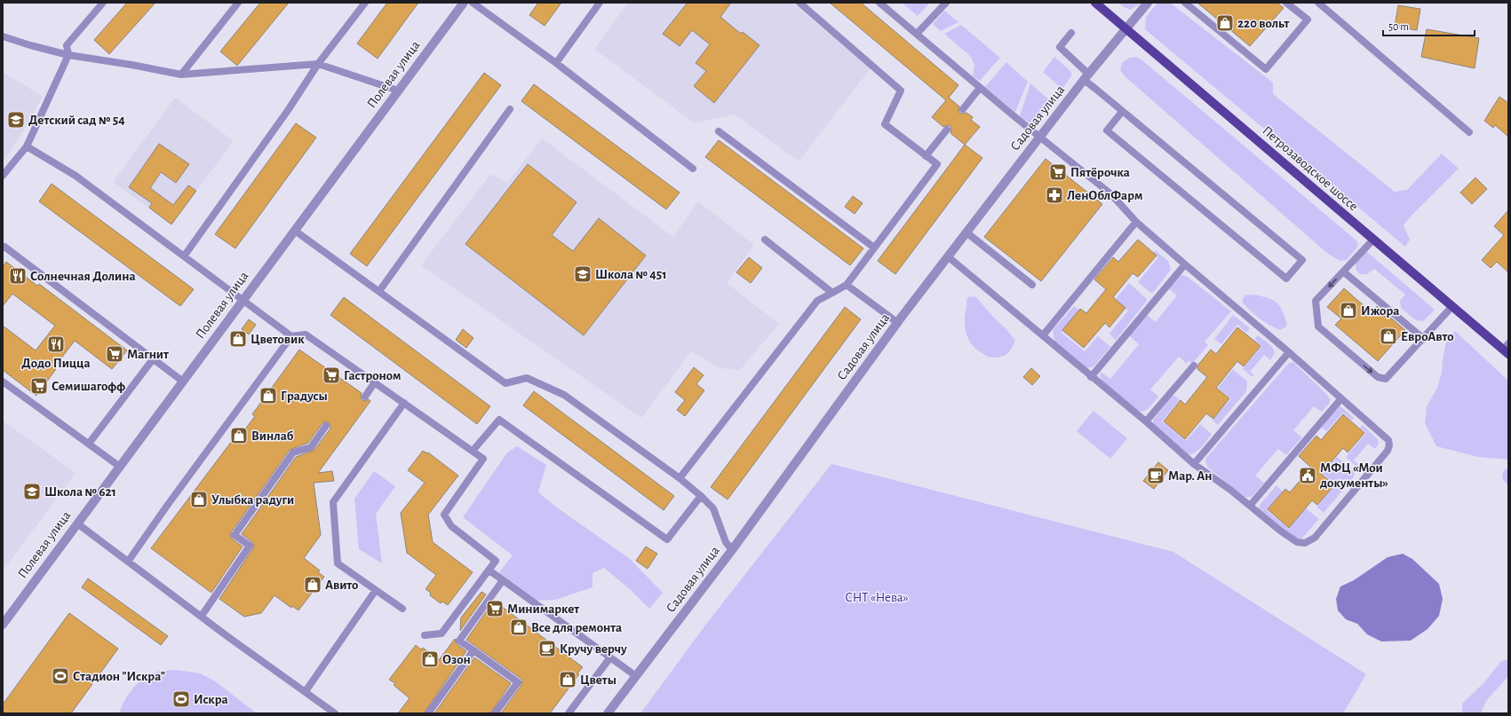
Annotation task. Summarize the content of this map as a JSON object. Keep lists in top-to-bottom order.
{
  "streets": {
    "main road": ["Петрозаводское шоссе"],
    "street": ["Полевая улица", "Садовая улица"]
  },
  "crossings": [
    ["Садовая улица", "Петрозаводское шоссе"]
  ],
  "parks": ["СНТ «Нева»"],
  "places": {
    "shop": [
      "220 вольт",
      "Ижора",
      "ЕвроАвто",
      "Цветовик",
      "Градусы",
      "Винлаб",
      "Улыбка радуги",
      "Авито",
      "Все для ремонта",
      "Озон",
      "Цветы"
    ],
    "school or university": ["Детский сад № 54", "Школа № 451", "Школа № 621"],
    "supermarket": [
      "Пятёрочка",
      "Магнит",
      "Гастроном",
      "Семишагофф",
      "Минимаркет"
    ],
    "pharmacy": ["ЛенОблФарм"],
    "restaurant": ["Солнечная Долина", "Додо Пицца"],
    "cafe": ["Мар. Ан", "Кручу верчу"],
    "public building": ["МФЦ «Мои документы»"],
    "sports": ["Стадион \"Искра\"", "Искра"]
  },
  "scale_bar": "50 m"
}
